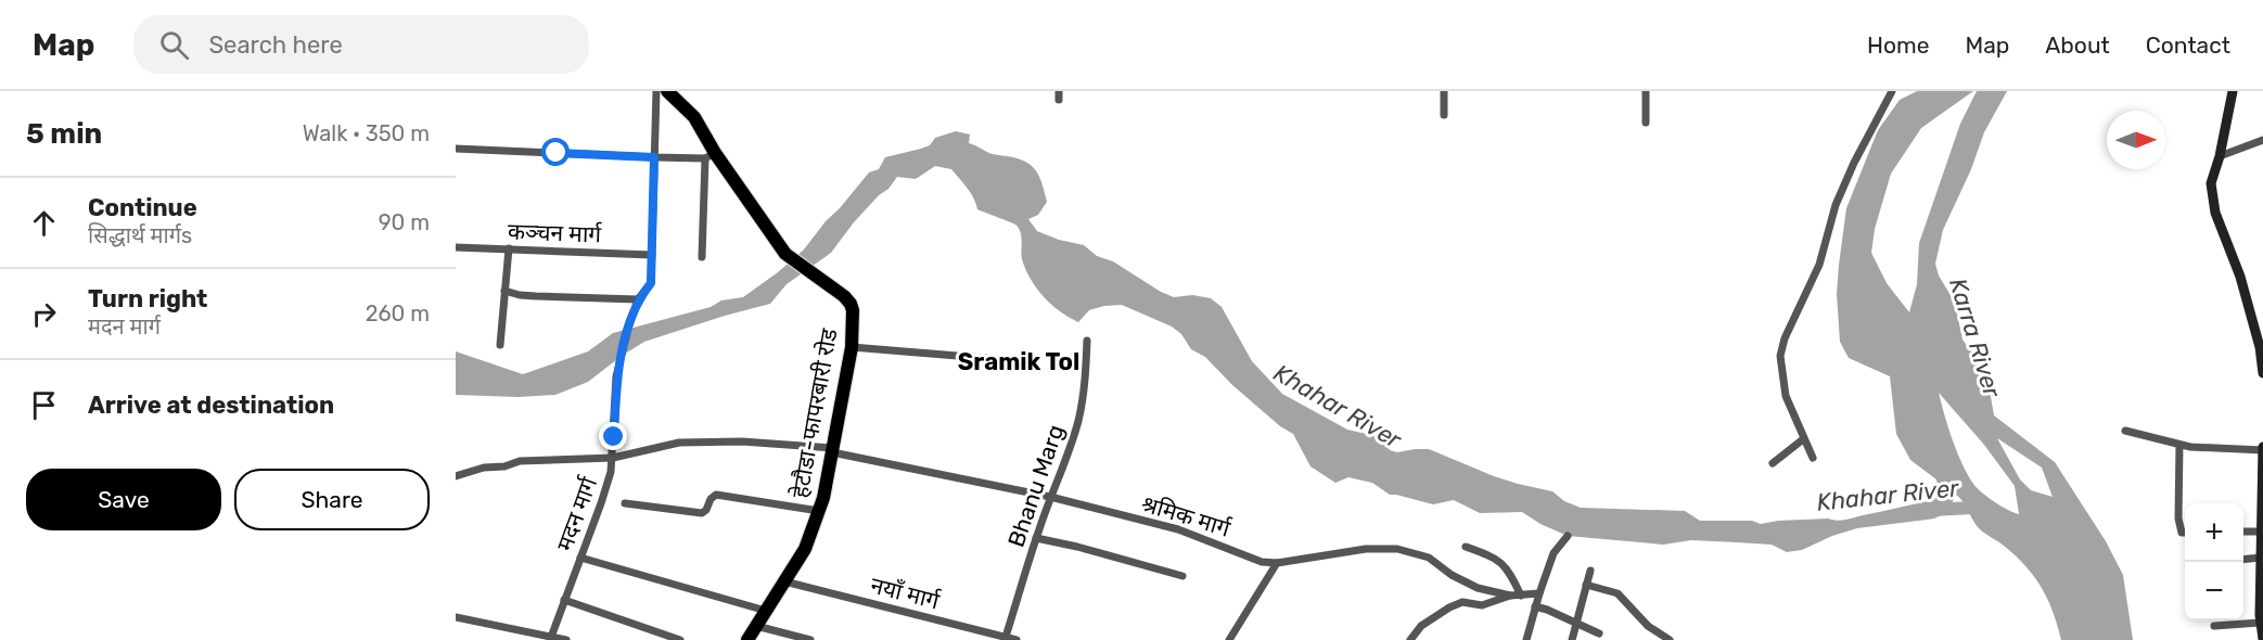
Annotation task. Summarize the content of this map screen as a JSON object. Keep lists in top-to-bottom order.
{
  "streets": {
    "highway": ["हेटौडा-फापरबारी रोड"],
    "street": [
      "कञ्चन मार्ग",
      "Bhanu Marg",
      "मदन मार्ग",
      "श्रमिक मार्ग",
      "नयाँ मार्ग"
    ]
  },
  "crossings": [
    ["कञ्चन मार्ग", "मदन मार्ग"],
    ["हेटौडा-फापरबारी रोड", "श्रमिक मार्ग"],
    ["हेटौडा-फापरबारी रोड", "नयाँ मार्ग"],
    ["Bhanu Marg", "श्रमिक मार्ग"],
    ["Bhanu Marg", "नयाँ मार्ग"],
    ["मदन मार्ग", "श्रमिक मार्ग"]
  ],
  "districts": ["Sramik Tol"],
  "water": ["Karra River", "Khahar River"],
  "north": "right",
  "page": {
    "header": "Map",
    "search": "Search here",
    "nav": [
      "Home",
      "Map",
      "About",
      "Contact"
    ],
    "heading": ["5 min", "Walk · 350 m"],
    "list": [
      ["Continue", "सिद्धार्थ मार्गs", "90 m"],
      ["Turn right", "मदन मार्ग", "260 m"],
      "Arrive at destination"
    ],
    "buttons": ["Save", "Share"],
    "map_buttons": ["+", "−"]
  }
}
